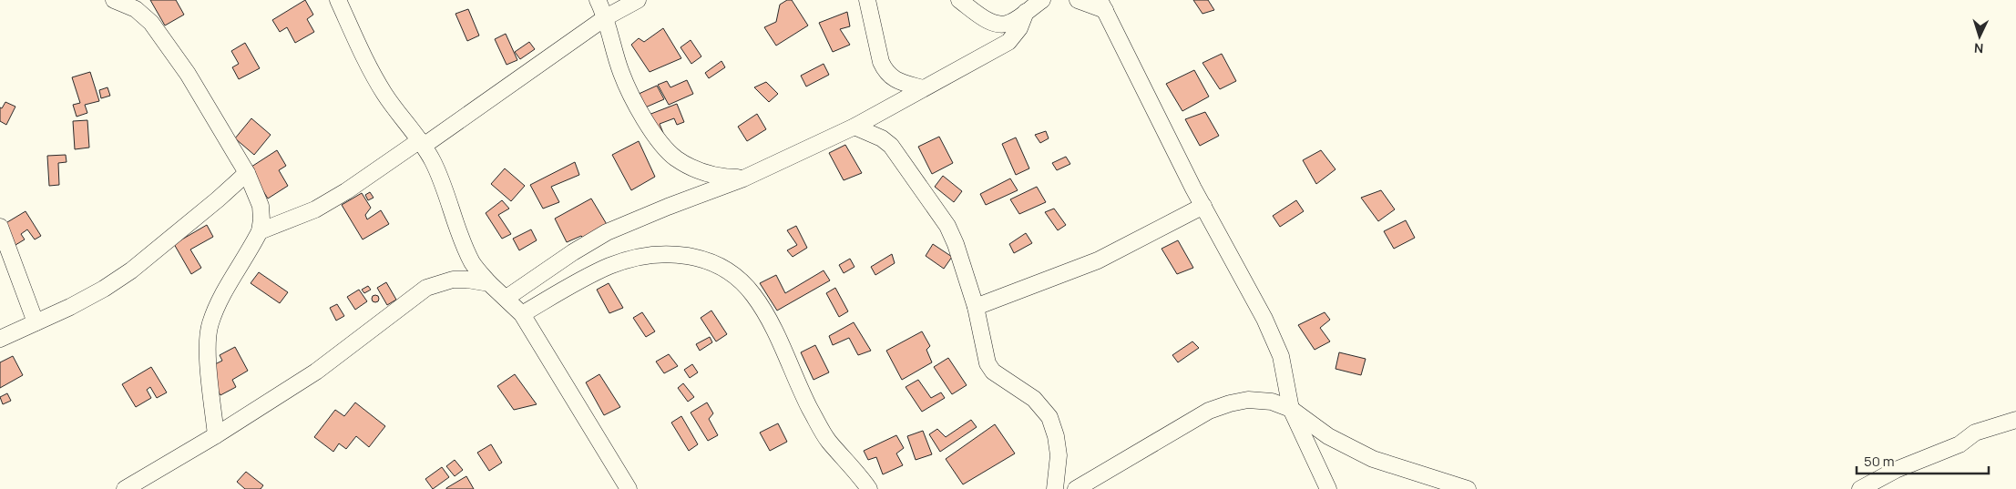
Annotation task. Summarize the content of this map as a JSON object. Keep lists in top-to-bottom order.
{
  "scale_bar": "50 m",
  "north": "bottom"
}
